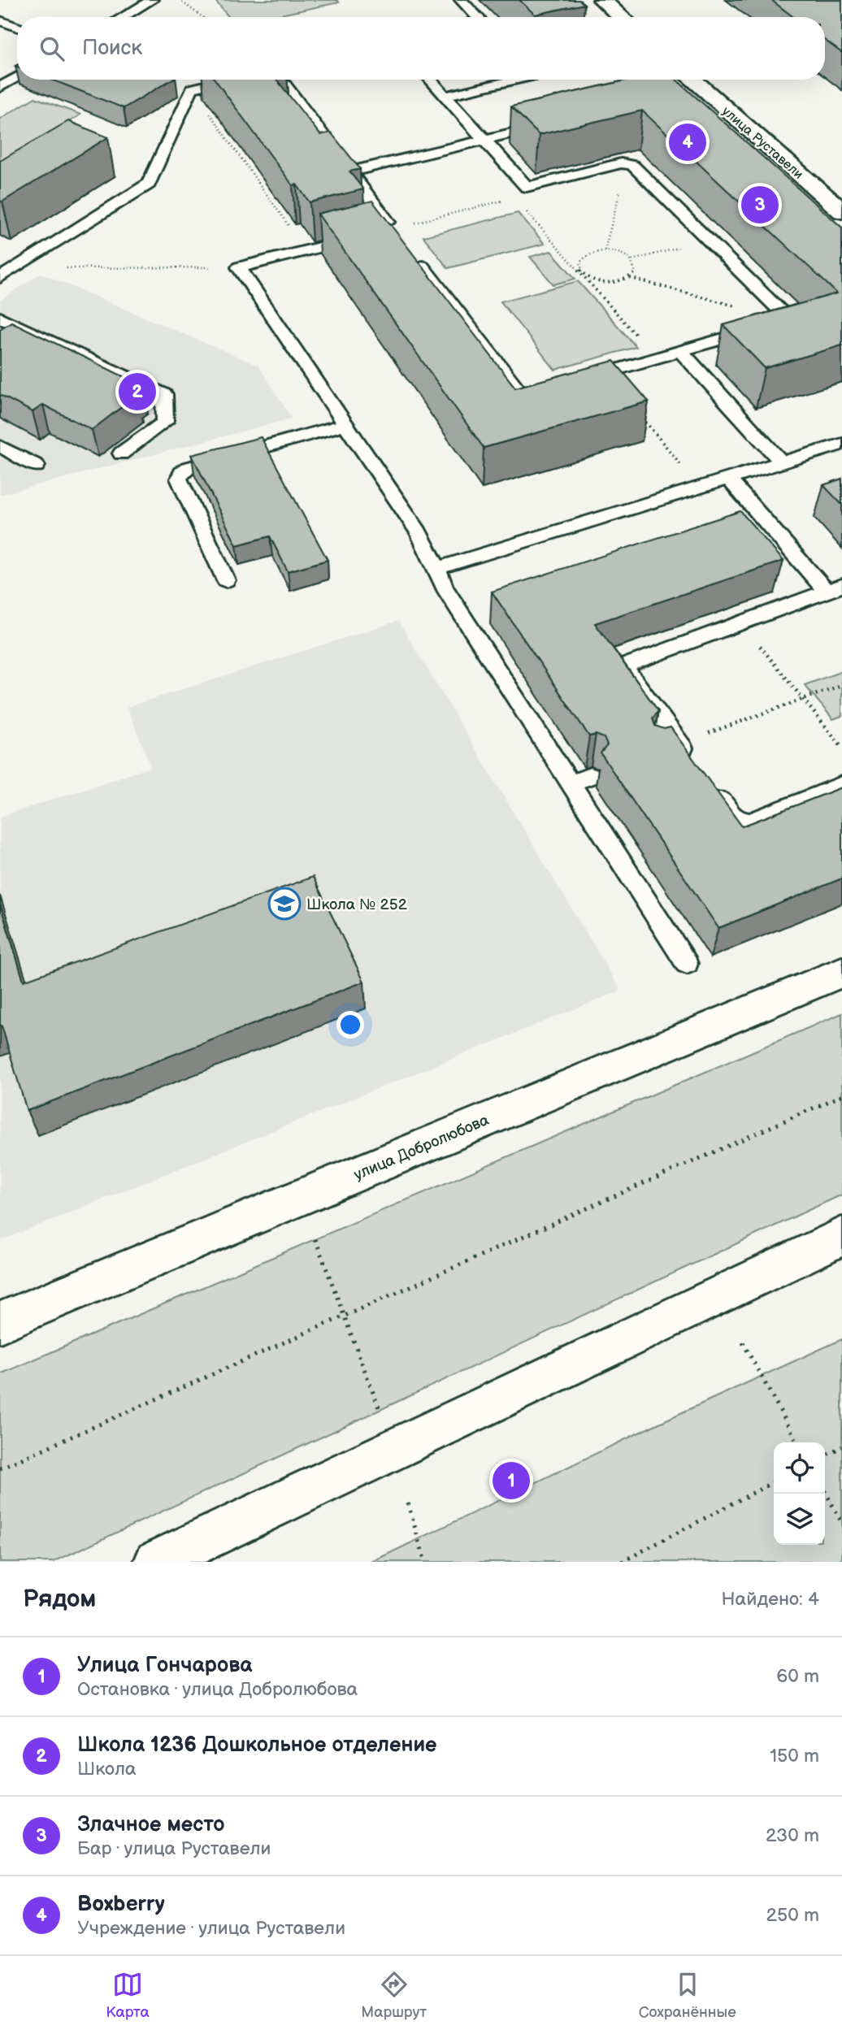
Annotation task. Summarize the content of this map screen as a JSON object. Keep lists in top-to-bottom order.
{
  "streets": {
    "street": ["улица Руставели", "улица Добролюбова"]
  },
  "places": {
    "school or university": ["Школа № 252"]
  },
  "page": {
    "search": "Поиск",
    "pins": [
      "4",
      "3",
      "2",
      "1"
    ],
    "heading": ["Рядом", "Найдено: 4"],
    "list": [
      {
        "mark": "1",
        "name": "Улица Гончарова",
        "note": "Остановка · улица Добролюбова",
        "value": "60 m"
      },
      {
        "mark": "2",
        "name": "Школа 1236 Дошкольное отделение",
        "note": "Школа",
        "value": "150 m"
      },
      {
        "mark": "3",
        "name": "Злачное место",
        "note": "Бар · улица Руставели",
        "value": "230 m"
      },
      {
        "mark": "4",
        "name": "Boxberry",
        "note": "Учреждение · улица Руставели",
        "value": "250 m"
      }
    ],
    "nav": ["Карта", "Маршрут", "Сохранённые"]
  }
}
